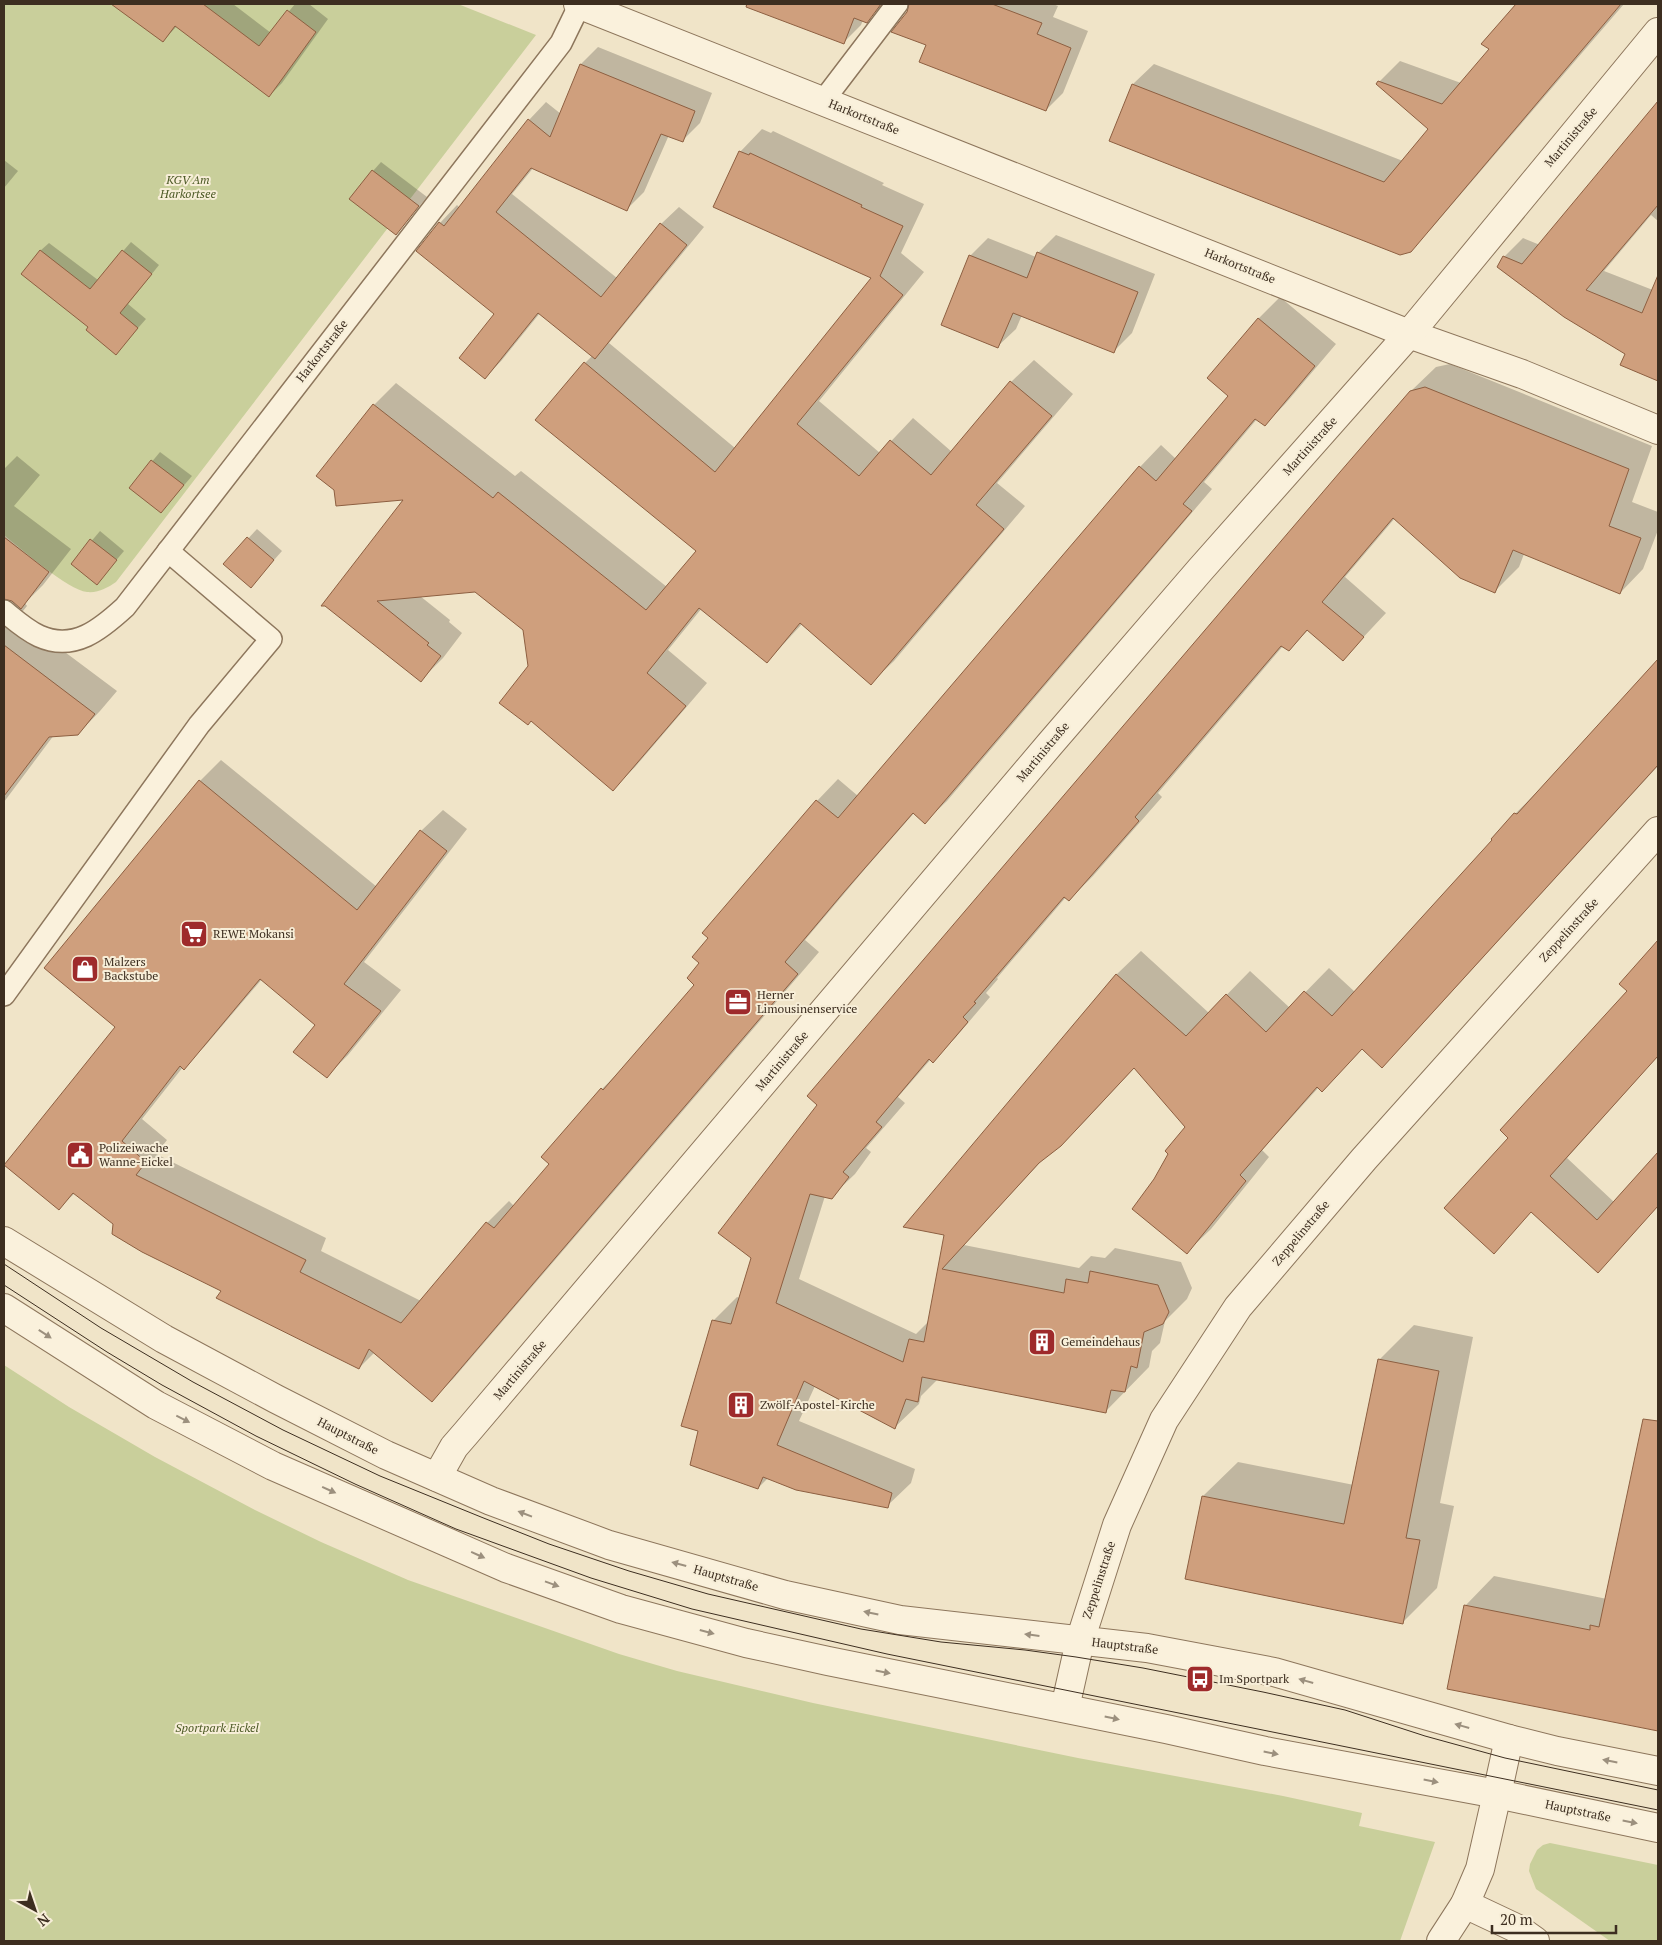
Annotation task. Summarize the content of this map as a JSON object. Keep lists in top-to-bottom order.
{
  "streets": {
    "street": [
      "Harkortstraße",
      "Martinistraße",
      "Zeppelinstraße",
      "Hauptstraße"
    ]
  },
  "crossings": [
    ["Harkortstraße", "Martinistraße"],
    ["Martinistraße", "Hauptstraße"],
    ["Zeppelinstraße", "Hauptstraße"]
  ],
  "parks": ["KGV Am Harkortsee", "Sportpark Eickel"],
  "places": {
    "supermarket": ["REWE Mokansi"],
    "shop": ["Malzers Backstube"],
    "office": ["Herner Limousinenservice"],
    "public building": ["Polizeiwache Wanne-Eickel"],
    "building": ["Gemeindehaus", "Zwölf-Apostel-Kirche"],
    "bus stop": ["Im Sportpark"]
  },
  "scale_bar": "20 m",
  "north": "bottom right"
}
